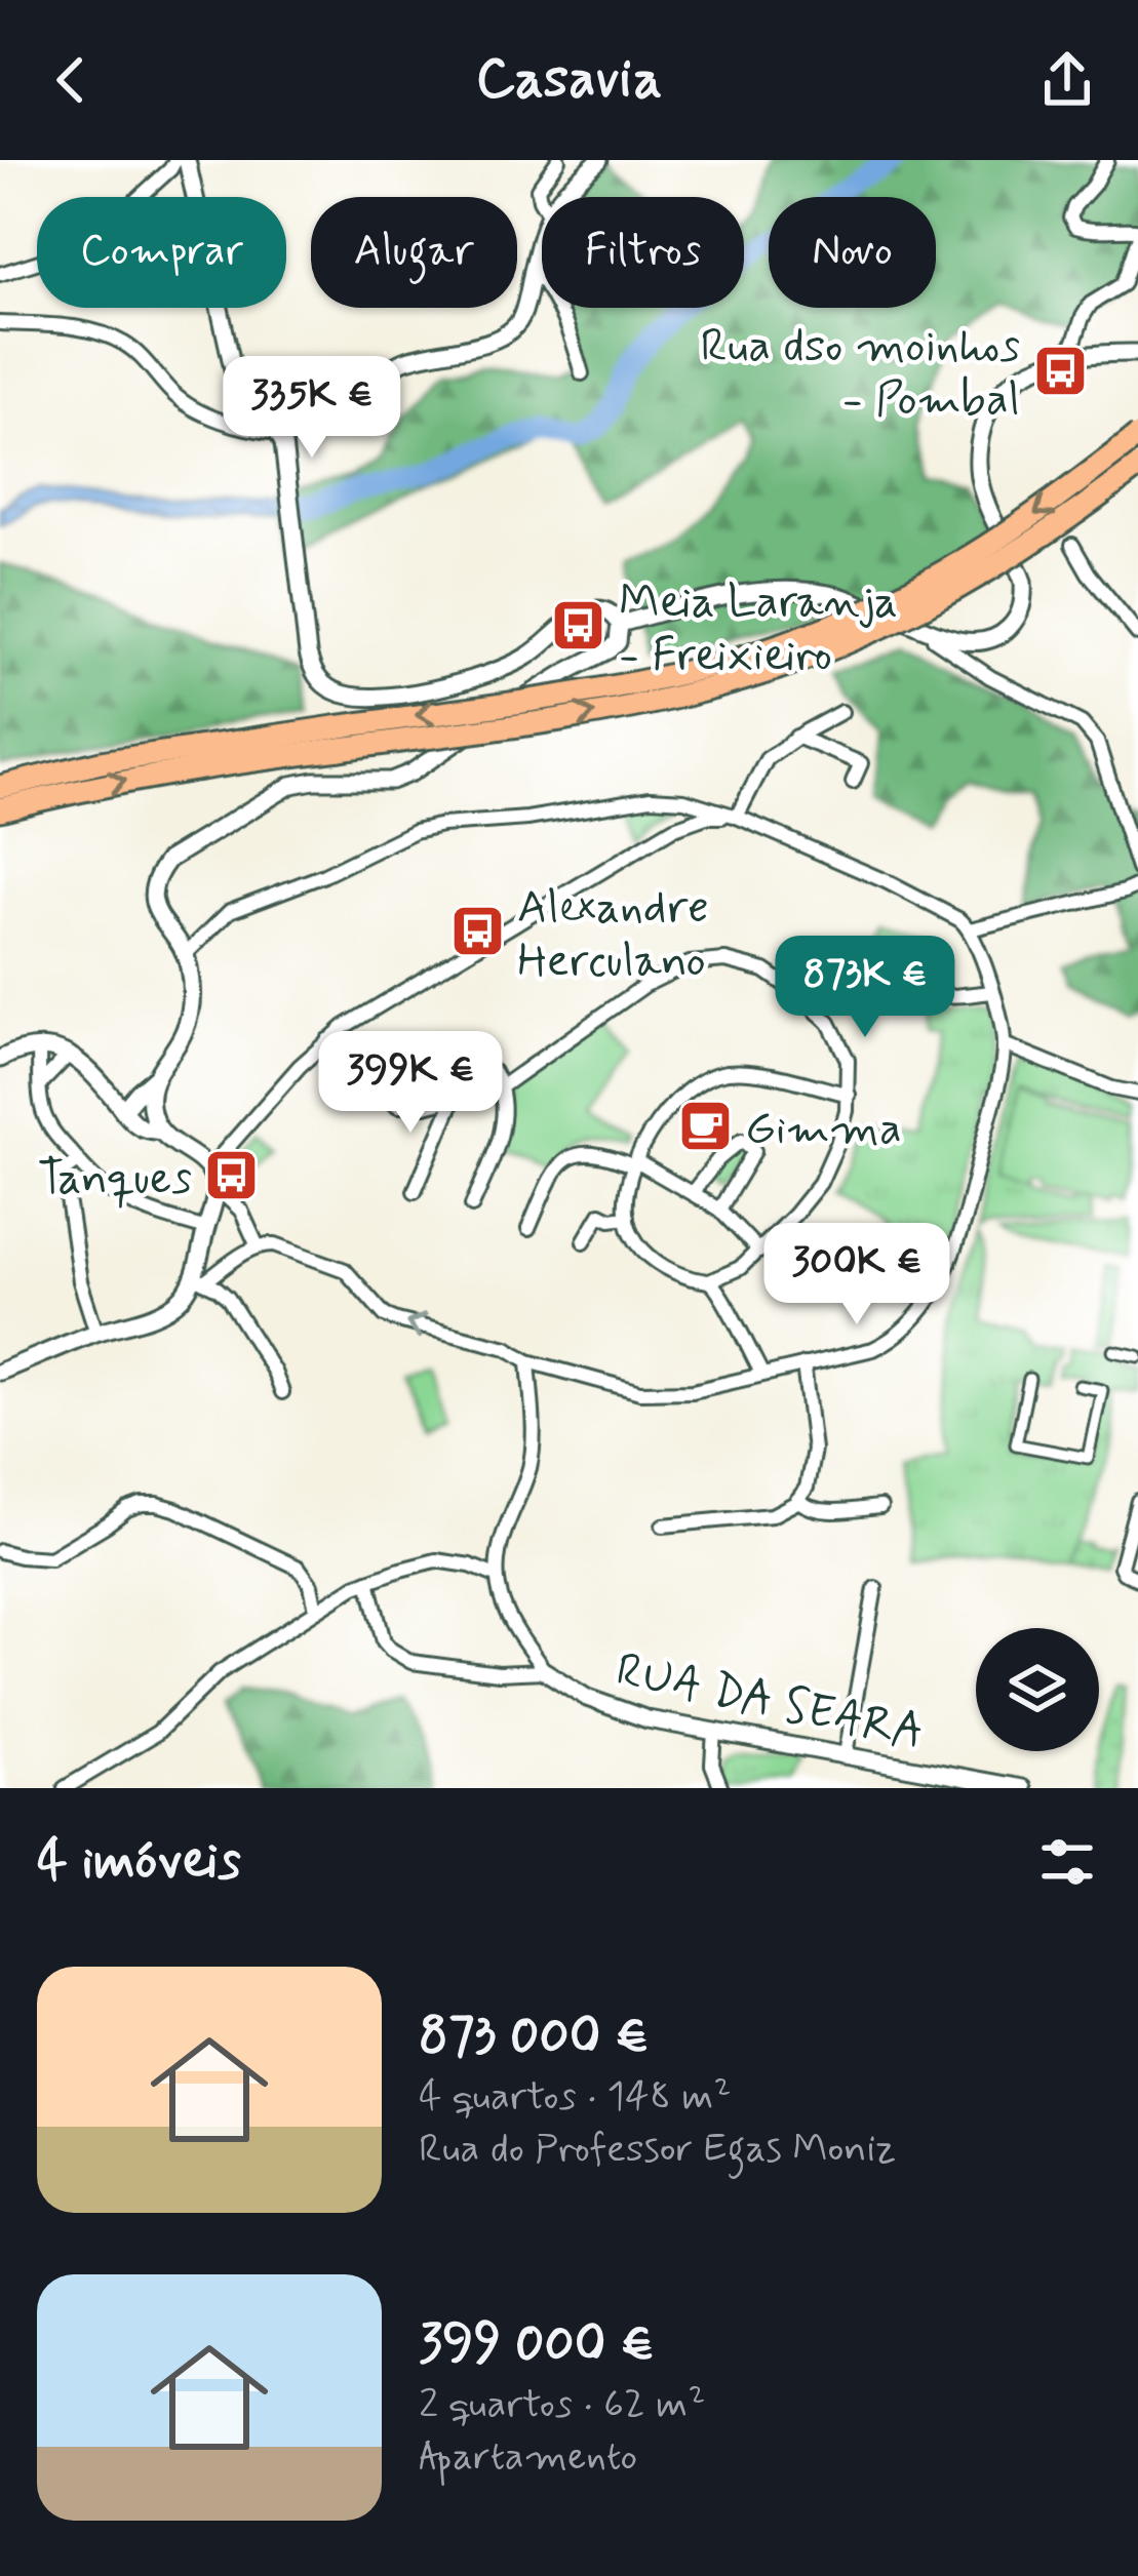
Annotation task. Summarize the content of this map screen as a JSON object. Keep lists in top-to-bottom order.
{
  "streets": {
    "street": ["RUA DA SEARA"]
  },
  "places": {
    "bus stop": [
      "Rua dso moinhos - Pombal",
      "Meia Laranja - Freixieiro",
      "Alexandre Herculano",
      "Tanques"
    ],
    "cafe": ["Gimma"]
  },
  "page": {
    "header": "Casavia",
    "chip": [
      "Comprar",
      "Alugar",
      "Filtros",
      "Novo"
    ],
    "price": [
      "335K €",
      "873K €",
      "399K €",
      "300K €"
    ],
    "heading": "4 imóveis",
    "list": [
      {
        "name": "873 000 €",
        "note": "4 quartos · 148 m² · Rua do Professor Egas Moniz"
      },
      {
        "name": "399 000 €",
        "note": "2 quartos · 62 m² · Apartamento"
      }
    ]
  }
}
